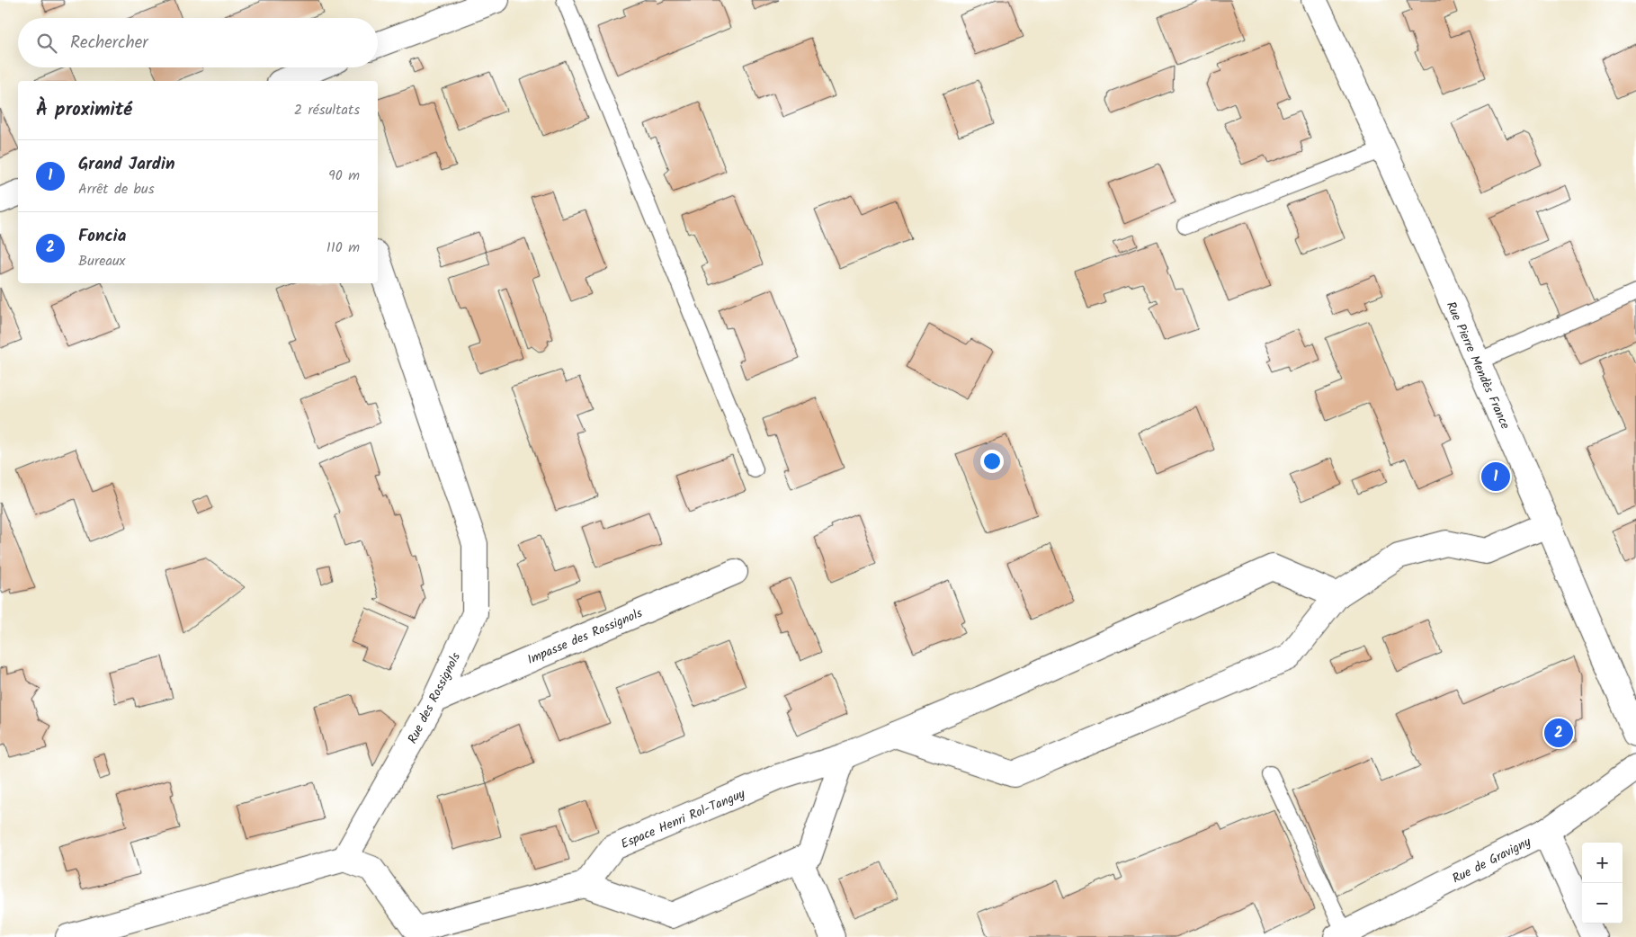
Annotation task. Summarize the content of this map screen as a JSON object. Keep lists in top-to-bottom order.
{
  "streets": {
    "street": [
      "Rue Pierre Mendès France",
      "Impasse des Rossignols",
      "Rue des Rossignols",
      "Espace Henri Rol-Tanguy",
      "Rue de Gravigny"
    ]
  },
  "crossings": [
    ["Impasse des Rossignols", "Rue des Rossignols"]
  ],
  "page": {
    "search": "Rechercher",
    "heading": ["À proximité", "2 résultats"],
    "list": [
      {
        "mark": "1",
        "name": "Grand Jardin",
        "note": "Arrêt de bus",
        "value": "90 m"
      },
      {
        "mark": "2",
        "name": "Foncia",
        "note": "Bureaux",
        "value": "110 m"
      }
    ],
    "pins": ["1", "2"],
    "map_buttons": ["+", "−"]
  }
}
